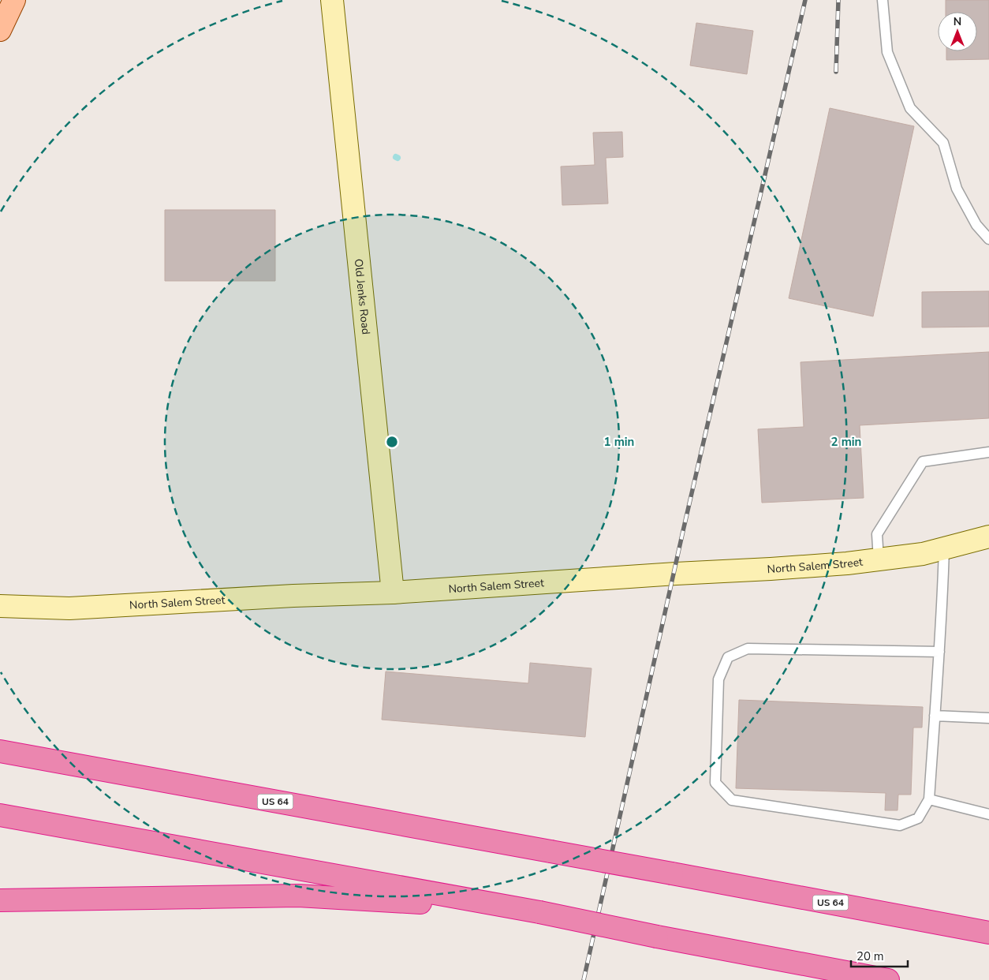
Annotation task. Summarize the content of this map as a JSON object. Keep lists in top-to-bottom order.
{
  "streets": {
    "highway": ["US 64"],
    "main road": ["Old Jenks Road", "North Salem Street"]
  },
  "crossings": [
    ["Old Jenks Road", "North Salem Street"]
  ],
  "scale_bar": "20 m",
  "north": "top",
  "rings": ["1 min", "2 min"]
}
